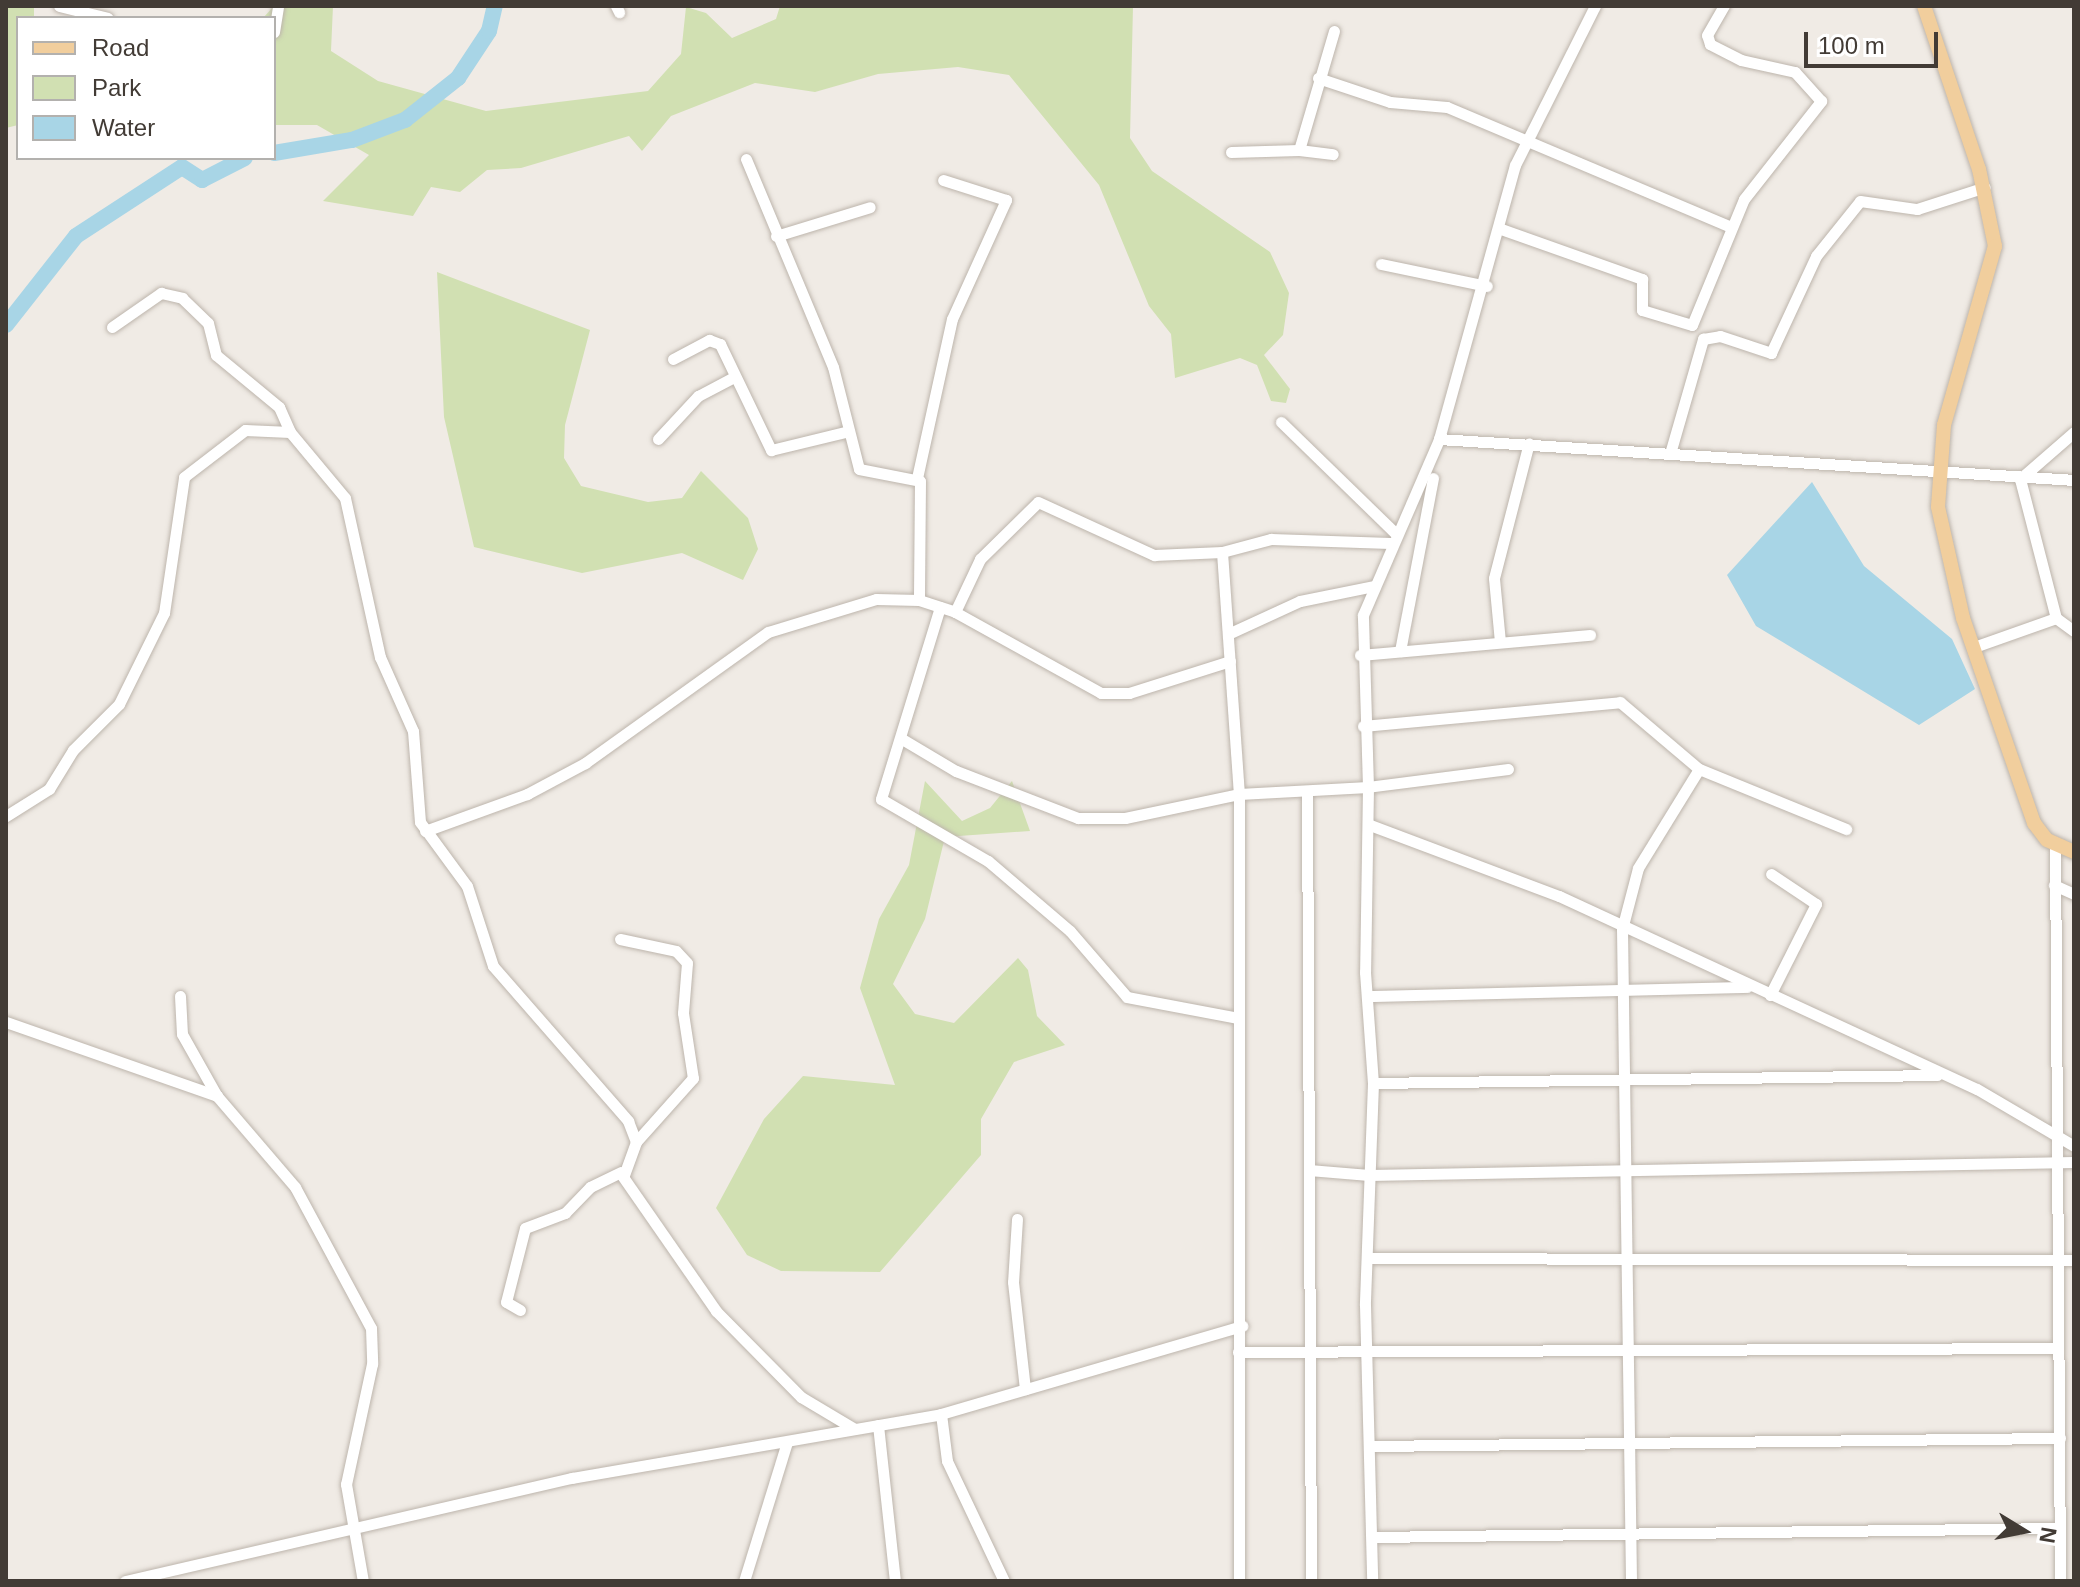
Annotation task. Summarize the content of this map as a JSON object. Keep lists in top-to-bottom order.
{
  "legend": ["Road", "Park", "Water"],
  "scale_bar": "100 m",
  "north": "right"
}
